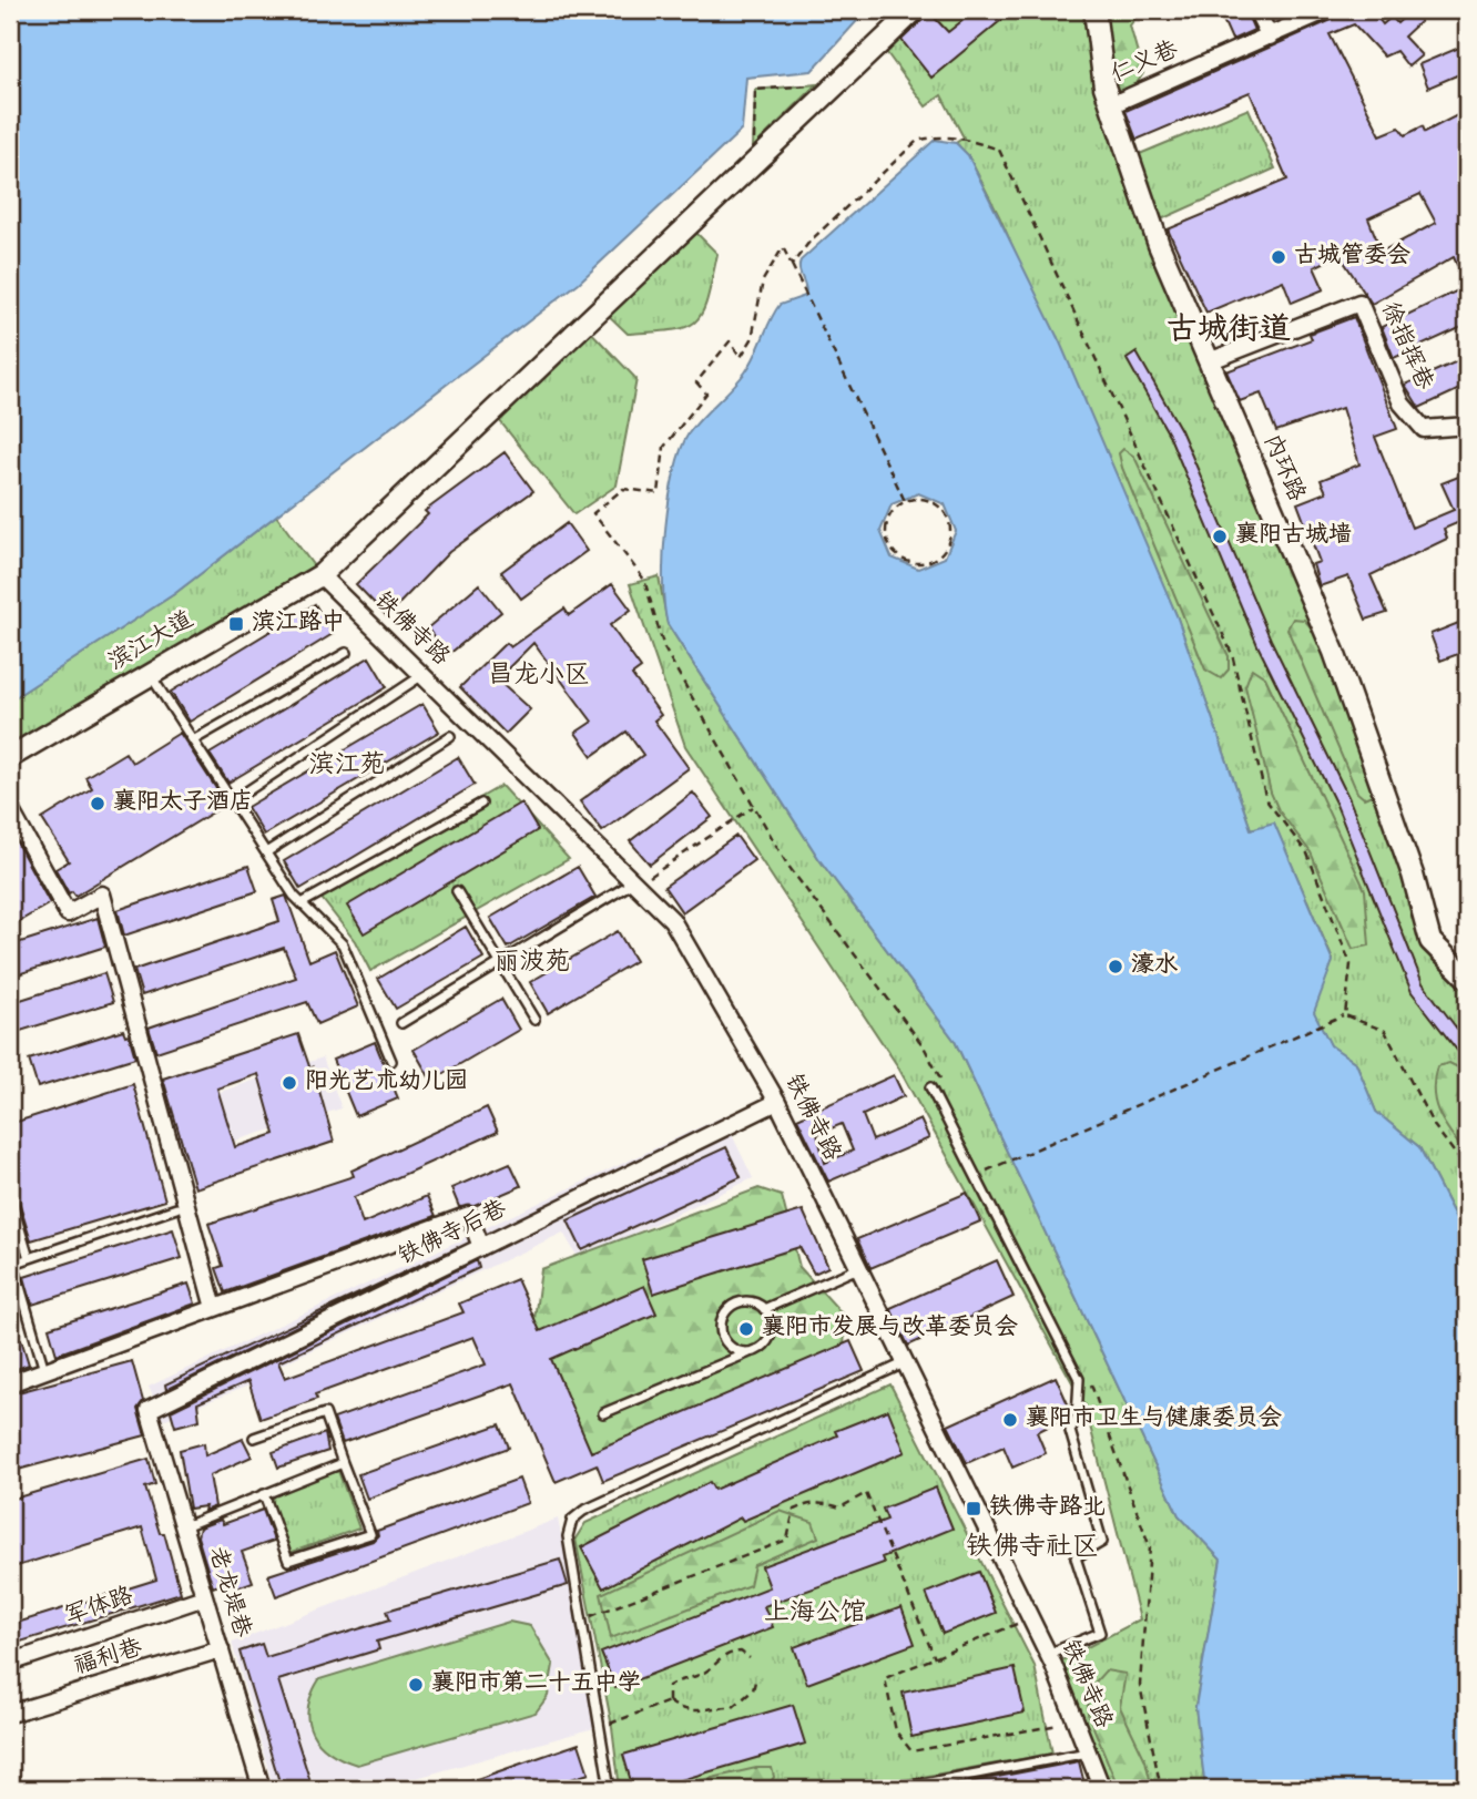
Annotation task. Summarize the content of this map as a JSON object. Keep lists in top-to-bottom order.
{
  "streets": {
    "street": [
      "仁义巷",
      "徐指挥巷",
      "内环路",
      "铁佛寺路",
      "滨江大道",
      "铁佛寺后巷",
      "老龙堤巷",
      "军体路",
      "福利巷"
    ]
  },
  "crossings": [
    ["仁义巷", "内环路"],
    ["徐指挥巷", "内环路"],
    ["铁佛寺路", "滨江大道"],
    ["铁佛寺路", "铁佛寺后巷"],
    ["铁佛寺后巷", "老龙堤巷"],
    ["老龙堤巷", "军体路"],
    ["老龙堤巷", "福利巷"]
  ],
  "districts": [
    "古城街道",
    "昌龙小区",
    "滨江苑",
    "丽波苑",
    "铁佛寺社区",
    "上海公馆"
  ],
  "places": {
    "other": [
      "古城管委会",
      "襄阳古城墙",
      "襄阳太子酒店",
      "濠水",
      "阳光艺术幼儿园",
      "襄阳市发展与改革委员会",
      "襄阳市卫生与健康委员会",
      "襄阳市第二十五中学"
    ],
    "transit": ["滨江路中", "铁佛寺路北"]
  }
}
